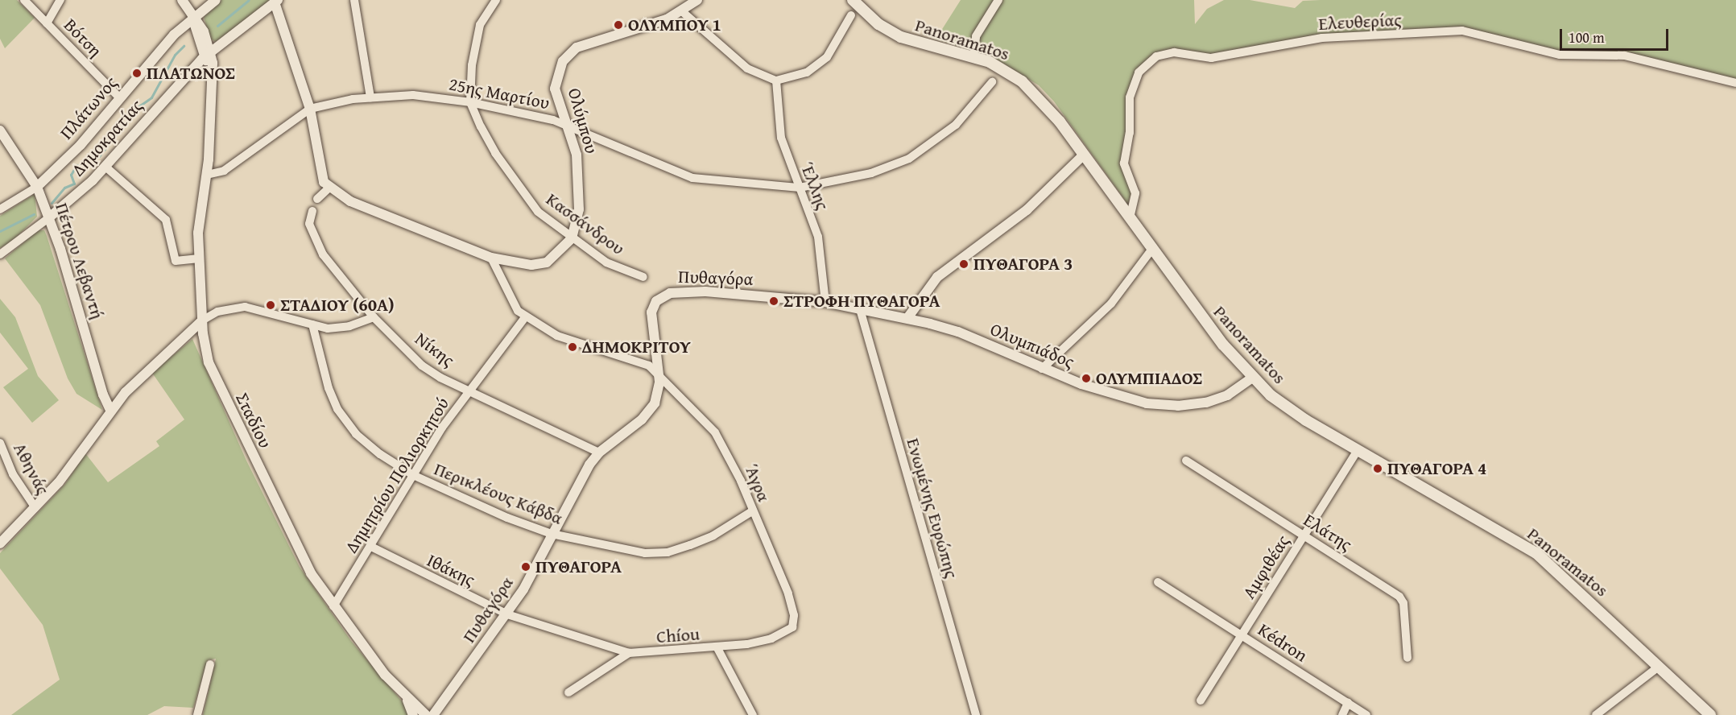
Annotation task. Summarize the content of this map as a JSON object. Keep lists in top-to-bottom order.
{
  "streets": {
    "main road": ["Panoramatos"],
    "street": [
      "Ελευθερίας",
      "Βότση",
      "25ης Μαρτίου",
      "Πλάτωνος",
      "Ολύμπου",
      "Δημοκρατίας",
      "Έλλης",
      "Κασσάνδρου",
      "Πέτρου Λεβαντή",
      "Πυθαγόρα",
      "Ολυμπιάδος",
      "Νίκης",
      "Σταδίου",
      "Αθηνάς",
      "Δημητρίου Πολιορκητού",
      "Άγρα",
      "Περικλέους Κάβδα",
      "Ενωμένης Ευρώπης",
      "Ελάτης",
      "Αμφιθέας",
      "Ιθάκης",
      "Chíou",
      "Kédron"
    ]
  },
  "crossings": [
    ["Ελευθερίας", "Panoramatos"],
    ["Βότση", "Πλάτωνος"],
    ["Panoramatos", "Ολυμπιάδος"],
    ["Panoramatos", "Αμφιθέας"],
    ["25ης Μαρτίου", "Ολύμπου"],
    ["25ης Μαρτίου", "Έλλης"],
    ["25ης Μαρτίου", "Κασσάνδρου"],
    ["25ης Μαρτίου", "Σταδίου"],
    ["Πλάτωνος", "Πέτρου Λεβαντή"],
    ["Πλάτωνος", "Σταδίου"],
    ["Ολύμπου", "Κασσάνδρου"],
    ["Δημοκρατίας", "Πέτρου Λεβαντή"],
    ["Δημοκρατίας", "Σταδίου"],
    ["Έλλης", "Πυθαγόρα"],
    ["Πυθαγόρα", "Ολυμπιάδος"],
    ["Πυθαγόρα", "Νίκης"],
    ["Πυθαγόρα", "Άγρα"],
    ["Πυθαγόρα", "Περικλέους Κάβδα"],
    ["Πυθαγόρα", "Ενωμένης Ευρώπης"],
    ["Πυθαγόρα", "Ιθάκης"],
    ["Νίκης", "Δημητρίου Πολιορκητού"],
    ["Σταδίου", "Δημητρίου Πολιορκητού"],
    ["Δημητρίου Πολιορκητού", "Άγρα"],
    ["Δημητρίου Πολιορκητού", "Περικλέους Κάβδα"],
    ["Δημητρίου Πολιορκητού", "Ιθάκης"],
    ["Άγρα", "Περικλέους Κάβδα"],
    ["Άγρα", "Chíou"],
    ["Ελάτης", "Αμφιθέας"],
    ["Αμφιθέας", "Kédron"],
    ["Ιθάκης", "Chíou"]
  ],
  "places": [
    "ΟΛΥΜΠΟΥ 1",
    "ΠΛΑΤΩΝΟΣ",
    "ΠΥΘΑΓΟΡΑ 3",
    "ΣΤΡΟΦΗ ΠΥΘΑΓΟΡΑ",
    "ΣΤΑΔΙΟΥ (60A)",
    "ΔΗΜΟΚΡΙΤΟΥ",
    "ΟΛΥΜΠΙΑΔΟΣ",
    "ΠΥΘΑΓΟΡΑ 4",
    "ΠΥΘΑΓΟΡΑ"
  ],
  "scale_bar": "100 m"
}
